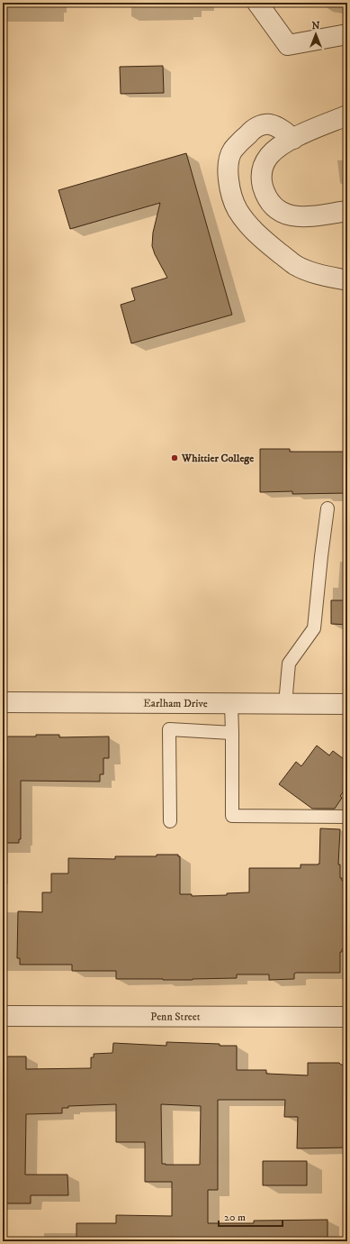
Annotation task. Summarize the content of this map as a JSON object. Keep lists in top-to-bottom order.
{
  "streets": {
    "street": ["Earlham Drive", "Penn Street"]
  },
  "places": ["Whittier College"],
  "scale_bar": "20 m",
  "north": "top"
}
